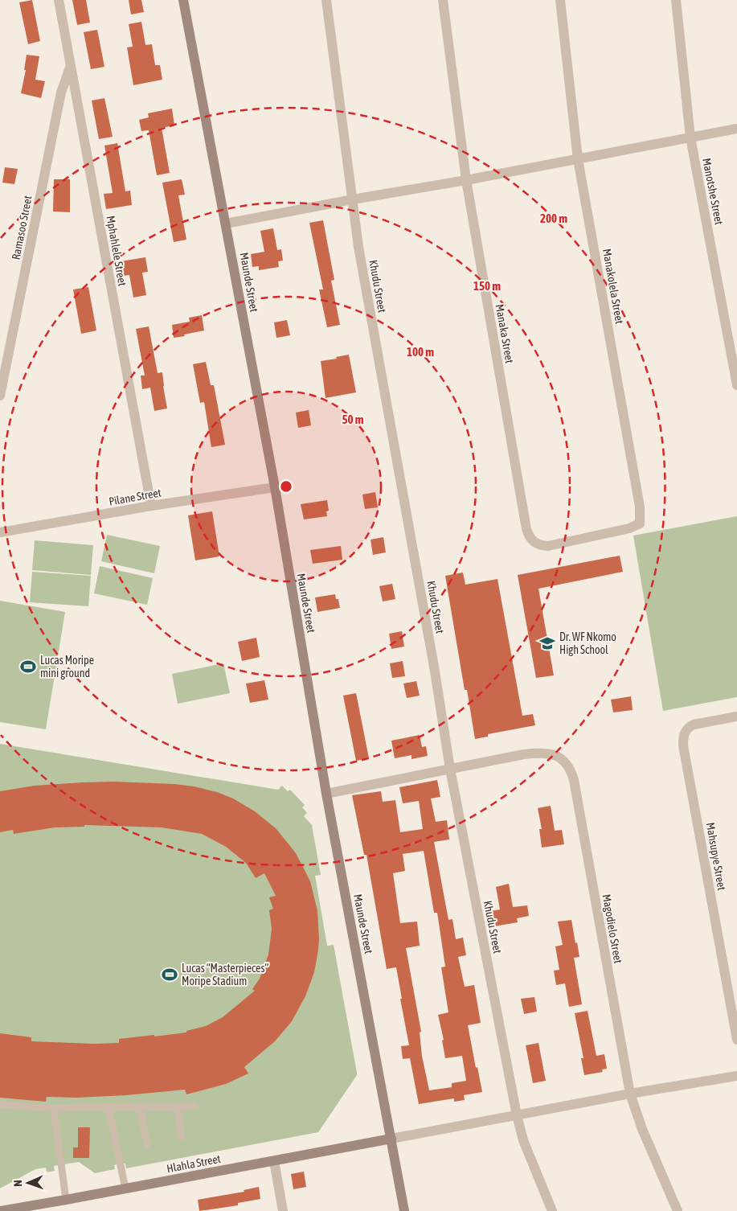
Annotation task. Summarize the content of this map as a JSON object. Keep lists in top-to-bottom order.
{
  "streets": {
    "street": [
      "Manotshe Street",
      "Ramasoo Street",
      "Mphahlele Street",
      "Maunde Street",
      "Khudu Street",
      "Manakolela Street",
      "Manaka Street",
      "Pilane Street",
      "Mahsupye Street",
      "Magodielo Street",
      "Hlahla Street"
    ]
  },
  "crossings": [
    ["Ramasoo Street", "Mphahlele Street"],
    ["Mphahlele Street", "Pilane Street"],
    ["Maunde Street", "Pilane Street"],
    ["Maunde Street", "Magodielo Street"],
    ["Maunde Street", "Hlahla Street"],
    ["Khudu Street", "Magodielo Street"],
    ["Manakolela Street", "Manaka Street"]
  ],
  "places": {
    "school or university": ["Dr. WF Nkomo High School"],
    "sports": ["Lucas Moripe mini ground", "Lucas “Masterpieces” Moripe Stadium"]
  },
  "north": "left",
  "rings": [
    "200 m",
    "150 m",
    "100 m",
    "50 m"
  ]
}
